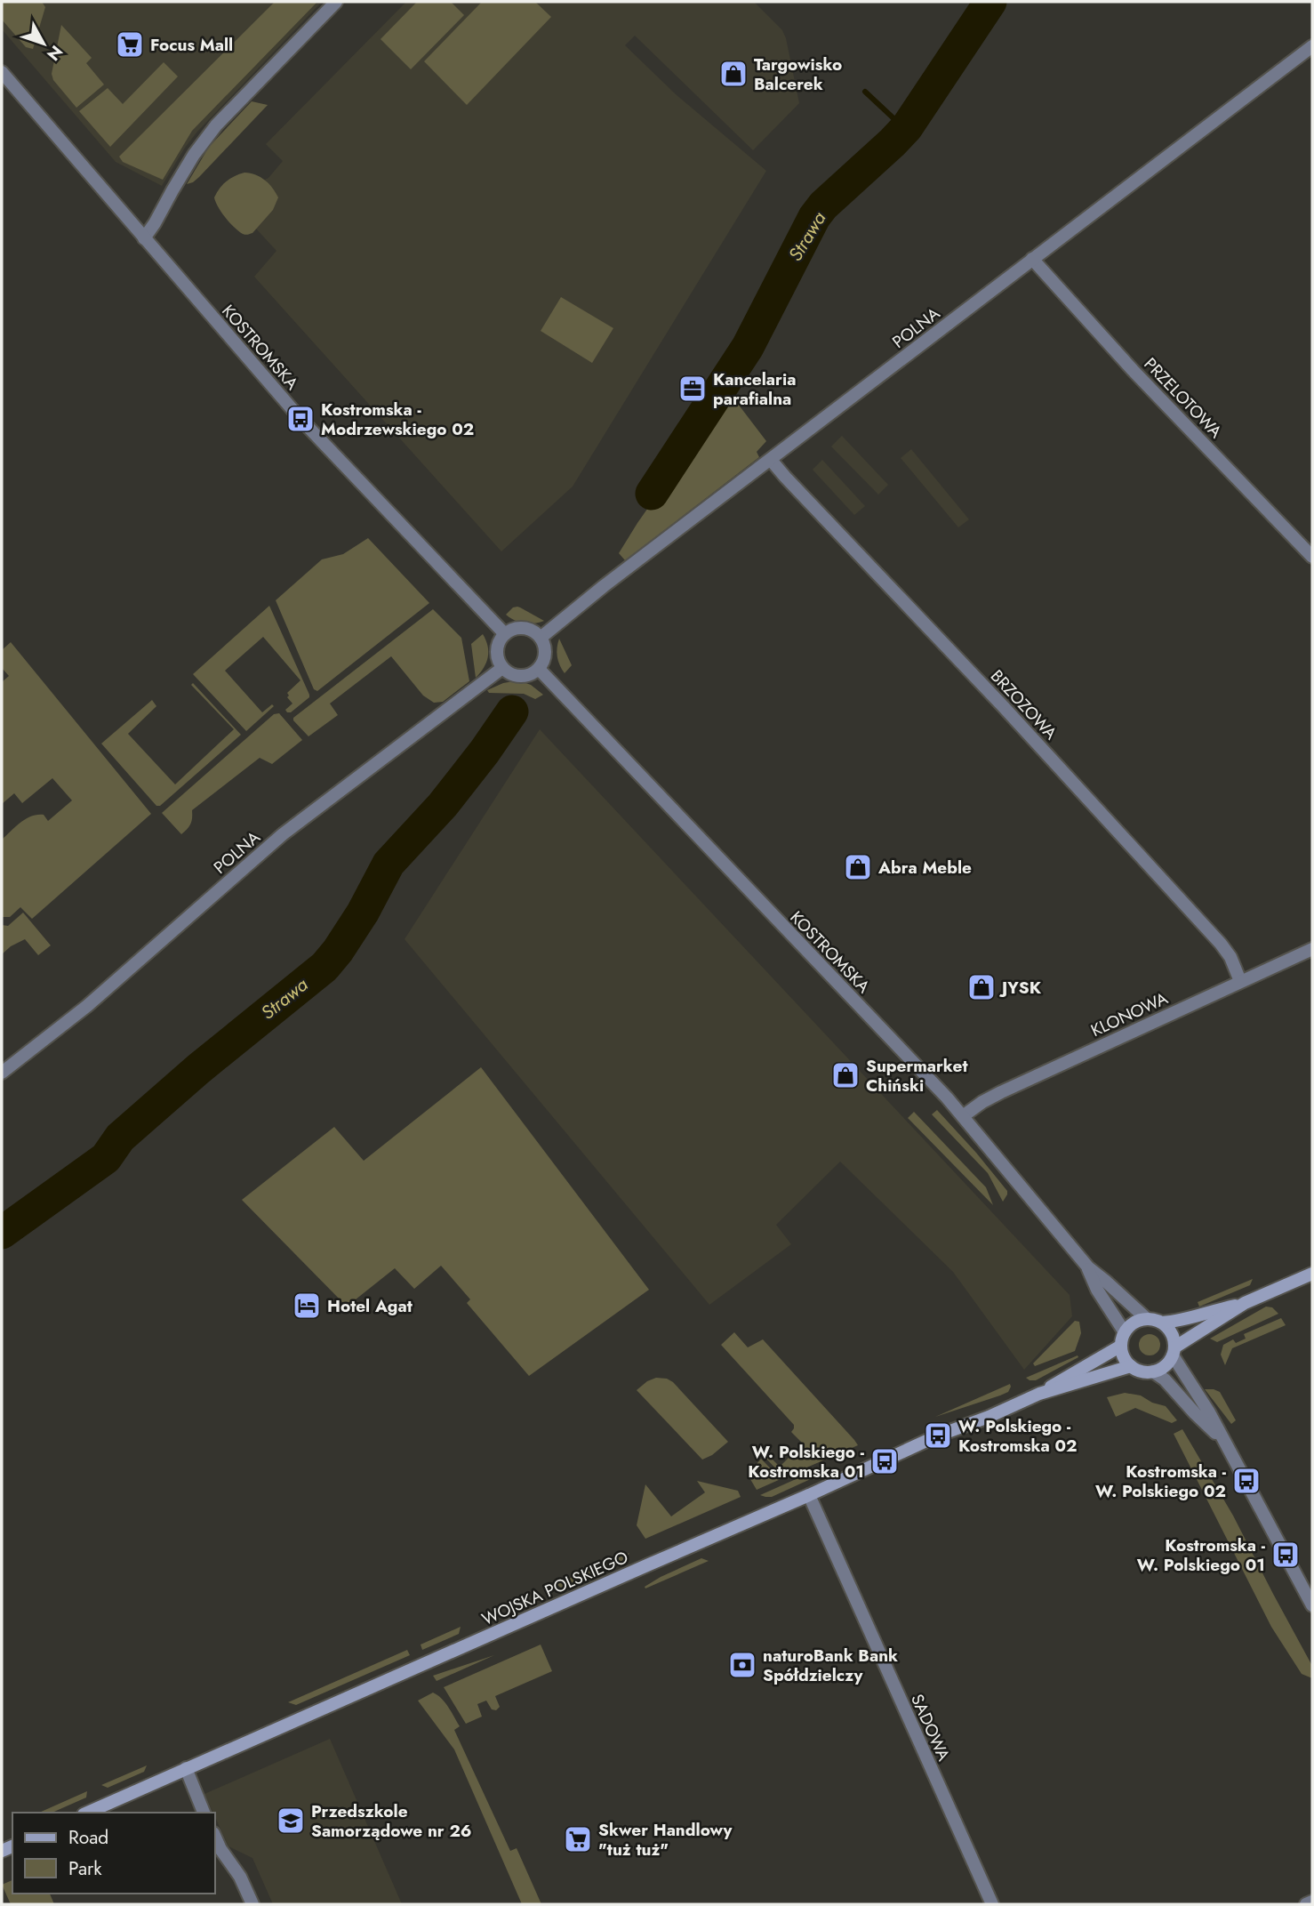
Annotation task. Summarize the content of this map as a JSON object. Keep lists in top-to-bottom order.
{
  "streets": {
    "main road": ["WOJSKA POLSKIEGO"],
    "street": [
      "POLNA",
      "KOSTROMSKA",
      "PRZELOTOWA",
      "BRZOZOWA",
      "KLONOWA",
      "SADOWA"
    ]
  },
  "crossings": [
    ["POLNA", "KOSTROMSKA"],
    ["POLNA", "PRZELOTOWA"],
    ["POLNA", "BRZOZOWA"],
    ["KOSTROMSKA", "KLONOWA"],
    ["KOSTROMSKA", "WOJSKA POLSKIEGO"],
    ["BRZOZOWA", "KLONOWA"],
    ["WOJSKA POLSKIEGO", "SADOWA"]
  ],
  "water": ["Strawa"],
  "places": {
    "supermarket": ["Focus Mall", "Skwer Handlowy \"tuż tuż\""],
    "shop": [
      "Targowisko Balcerek",
      "Abra Meble",
      "JYSK",
      "Supermarket Chiński"
    ],
    "office": ["Kancelaria parafialna"],
    "bus stop": [
      "Kostromska - Modrzewskiego 02",
      "W. Polskiego - Kostromska 02",
      "W. Polskiego - Kostromska 01",
      "Kostromska - W. Polskiego 02",
      "Kostromska - W. Polskiego 01"
    ],
    "hotel": ["Hotel Agat"],
    "bank": ["naturoBank Bank Spółdzielczy"],
    "school or university": ["Przedszkole Samorządowe nr 26"]
  },
  "legend": ["Road", "Park"],
  "north": "bottom right"
}
